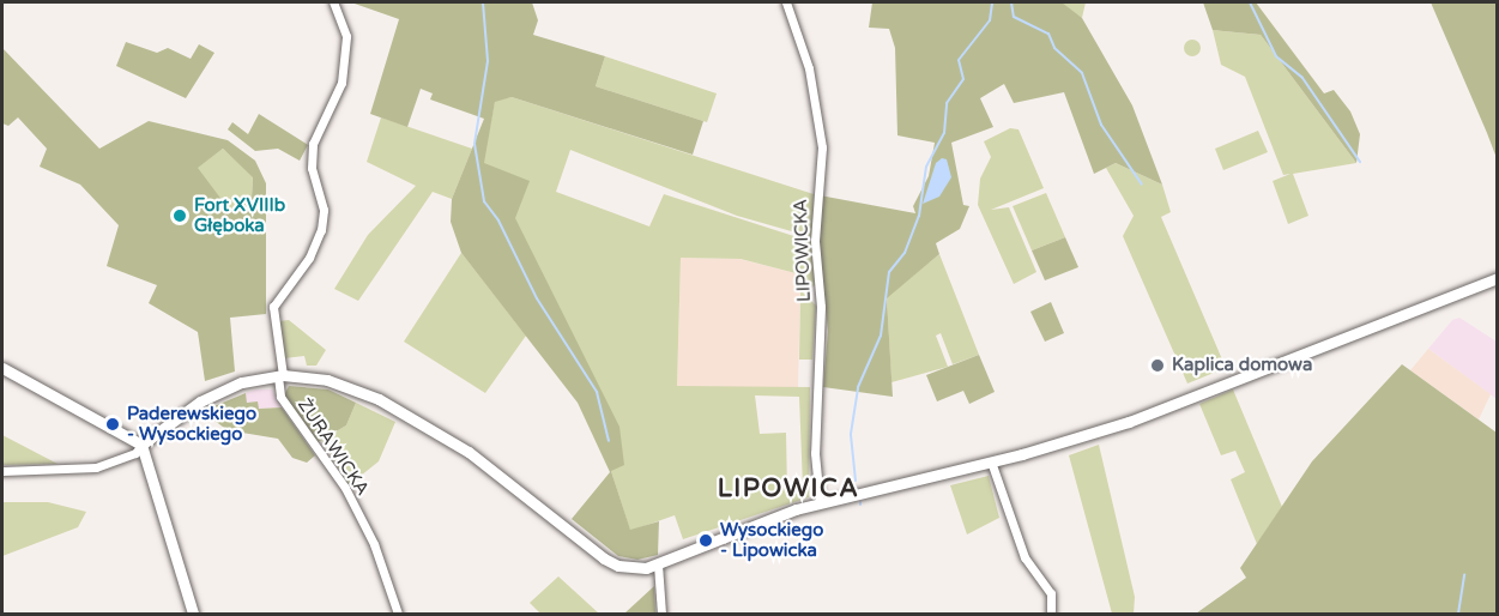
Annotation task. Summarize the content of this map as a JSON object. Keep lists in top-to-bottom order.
{
  "streets": {
    "street": ["LIPOWICKA", "ŻURAWICKA"]
  },
  "districts": ["LIPOWICA"],
  "places": [
    "Fort XVIIIb Głęboka",
    "Kaplica domowa",
    "Paderewskiego - Wysockiego",
    "Wysockiego - Lipowicka"
  ]
}
